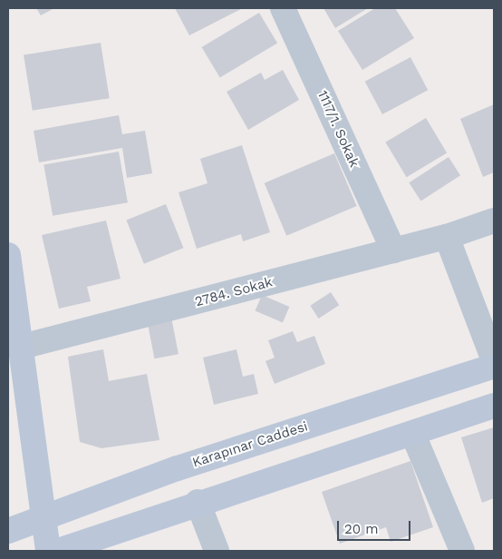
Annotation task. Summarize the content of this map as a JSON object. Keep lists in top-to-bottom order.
{
  "streets": {
    "main road": ["Karapınar Caddesi"],
    "street": ["1117/1. Sokak", "2784. Sokak"]
  },
  "crossings": [
    ["1117/1. Sokak", "2784. Sokak"]
  ],
  "scale_bar": "20 m"
}
